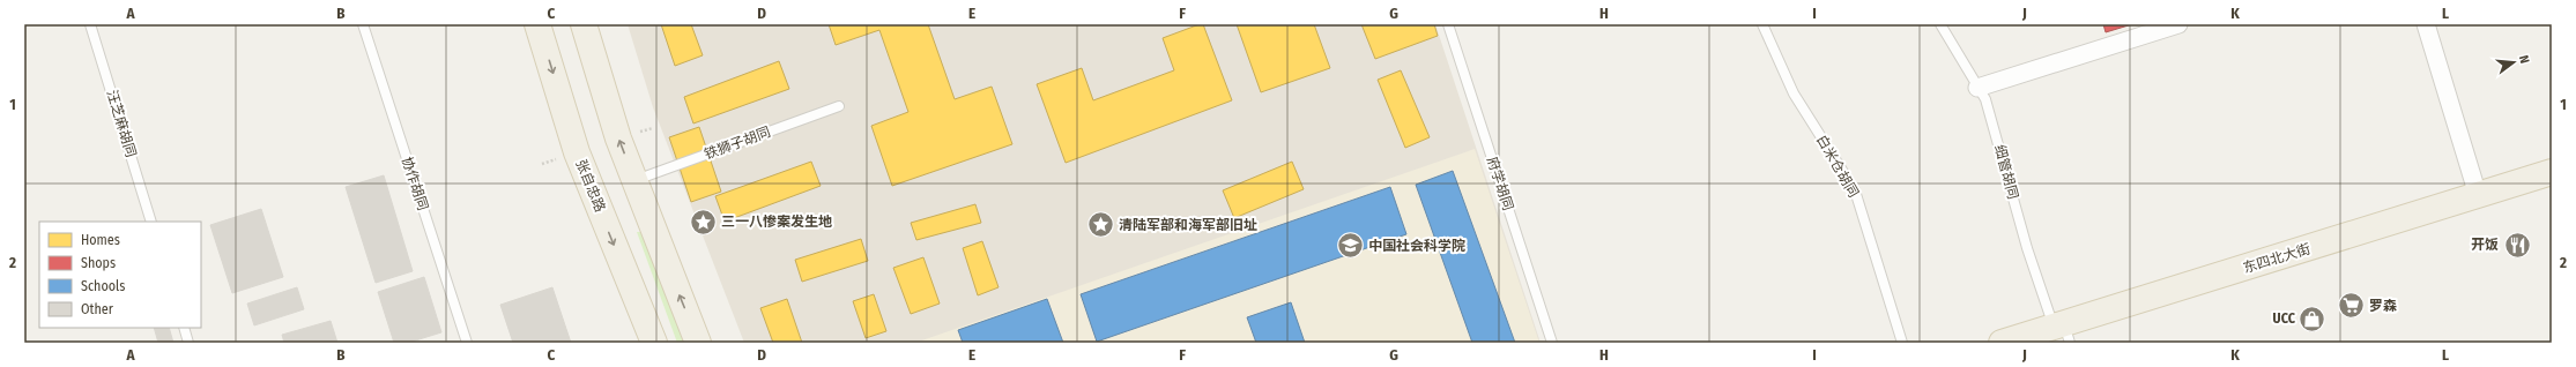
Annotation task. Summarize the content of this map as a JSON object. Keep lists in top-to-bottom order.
{
  "streets": {
    "main road": ["张自忠路", "东四北大街"],
    "lane": [
      "汪芝麻胡同",
      "铁狮子胡同",
      "白米仓胡同",
      "细管胡同",
      "协作胡同",
      "府学胡同"
    ]
  },
  "crossings": [
    ["细管胡同", "东四北大街"]
  ],
  "places": {
    "place": ["三一八惨案发生地", "清陆军部和海军部旧址"],
    "restaurant": ["开饭"],
    "school or university": ["中国社会科学院"],
    "supermarket": ["罗森"],
    "shop": ["UCC"]
  },
  "legend": [
    "Homes",
    "Shops",
    "Schools",
    "Other"
  ],
  "north": "right",
  "grid": {
    "columns": [
      "A",
      "B",
      "C",
      "D",
      "E",
      "F",
      "G",
      "H",
      "I",
      "J",
      "K",
      "L"
    ],
    "rows": ["1", "2"]
  }
}
